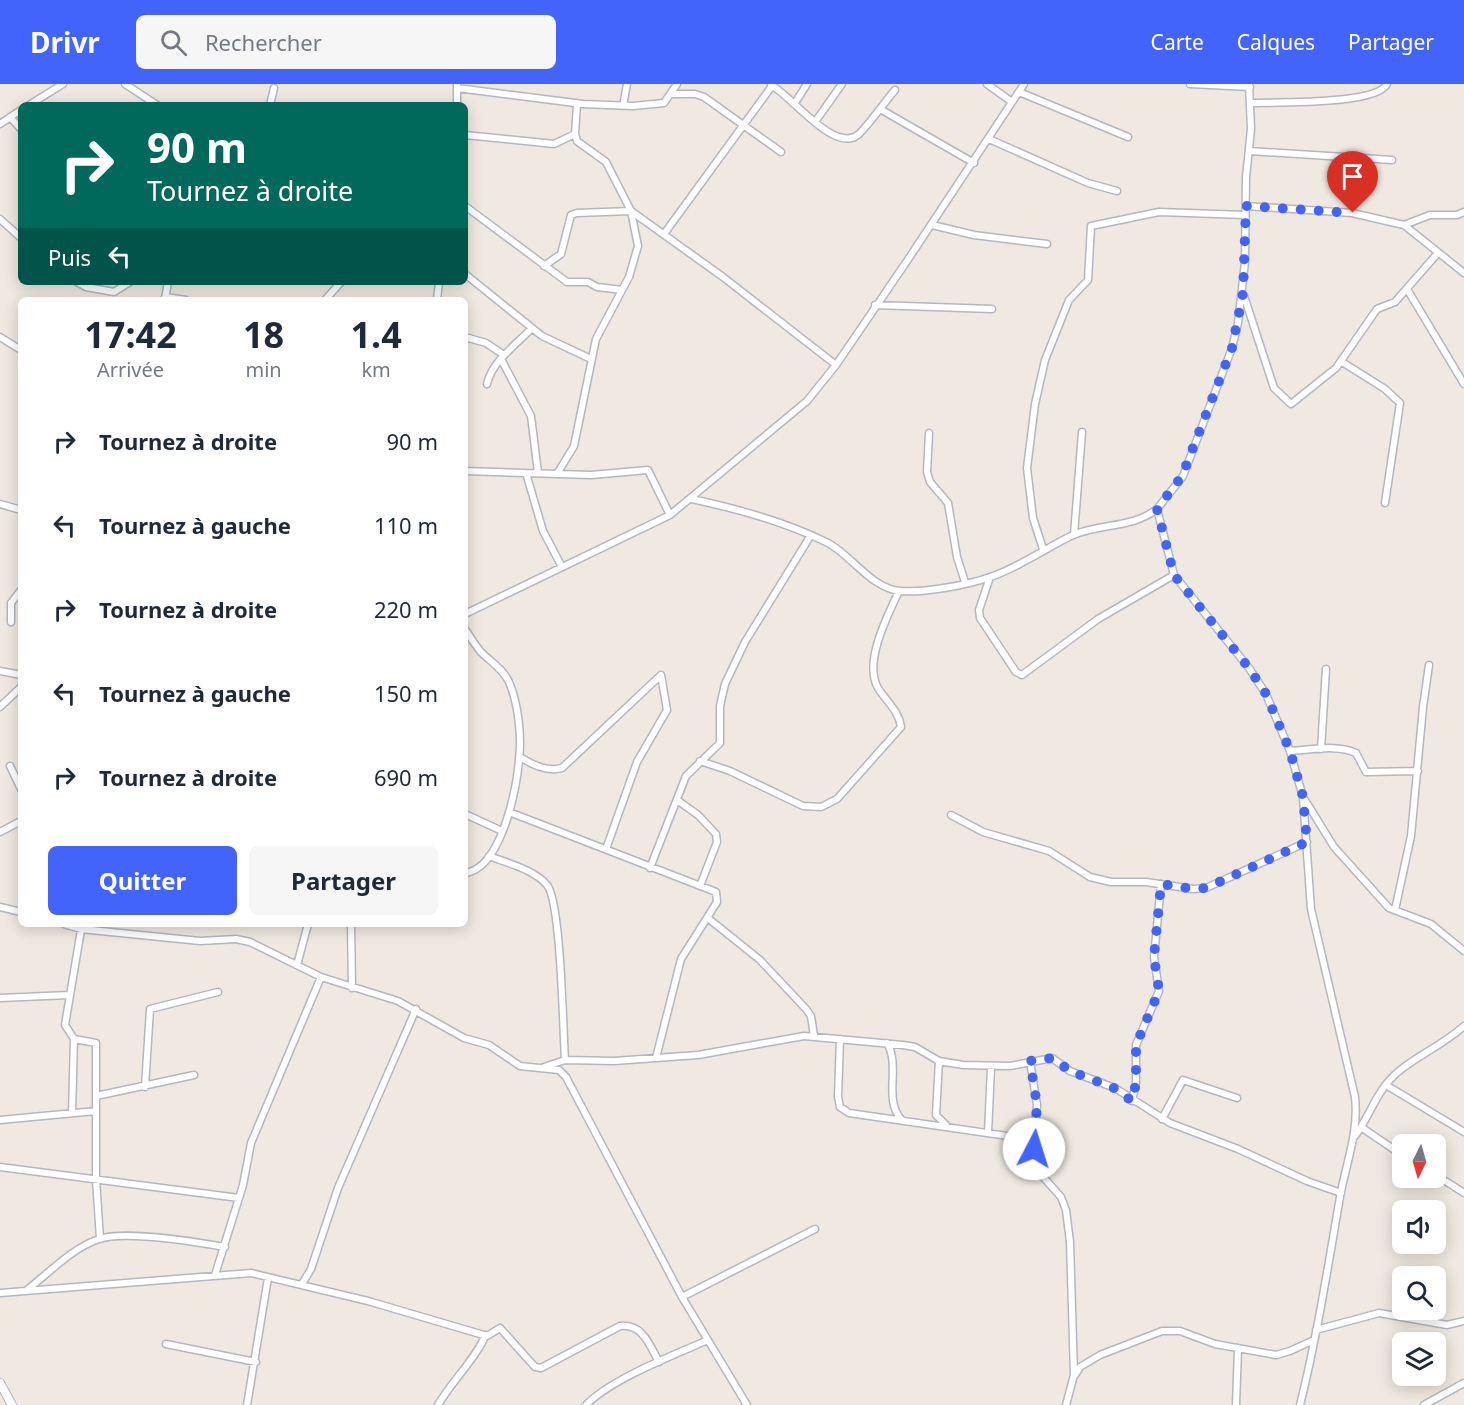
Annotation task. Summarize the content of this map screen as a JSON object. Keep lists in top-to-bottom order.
{
  "north": "bottom",
  "page": {
    "header": "Drivr",
    "search": "Rechercher",
    "nav": ["Carte", "Calques", "Partager"],
    "turn": ["90 m", "Tournez à droite"],
    "then": "Puis",
    "eta": [
      "17:42",
      "Arrivée",
      "18",
      "min",
      "1.4",
      "km"
    ],
    "list": [
      {
        "name": "Tournez à droite",
        "value": "90 m"
      },
      {
        "name": "Tournez à gauche",
        "value": "110 m"
      },
      {
        "name": "Tournez à droite",
        "value": "220 m"
      },
      {
        "name": "Tournez à gauche",
        "value": "150 m"
      },
      {
        "name": "Tournez à droite",
        "value": "690 m"
      }
    ],
    "buttons": ["Quitter", "Partager"]
  }
}
